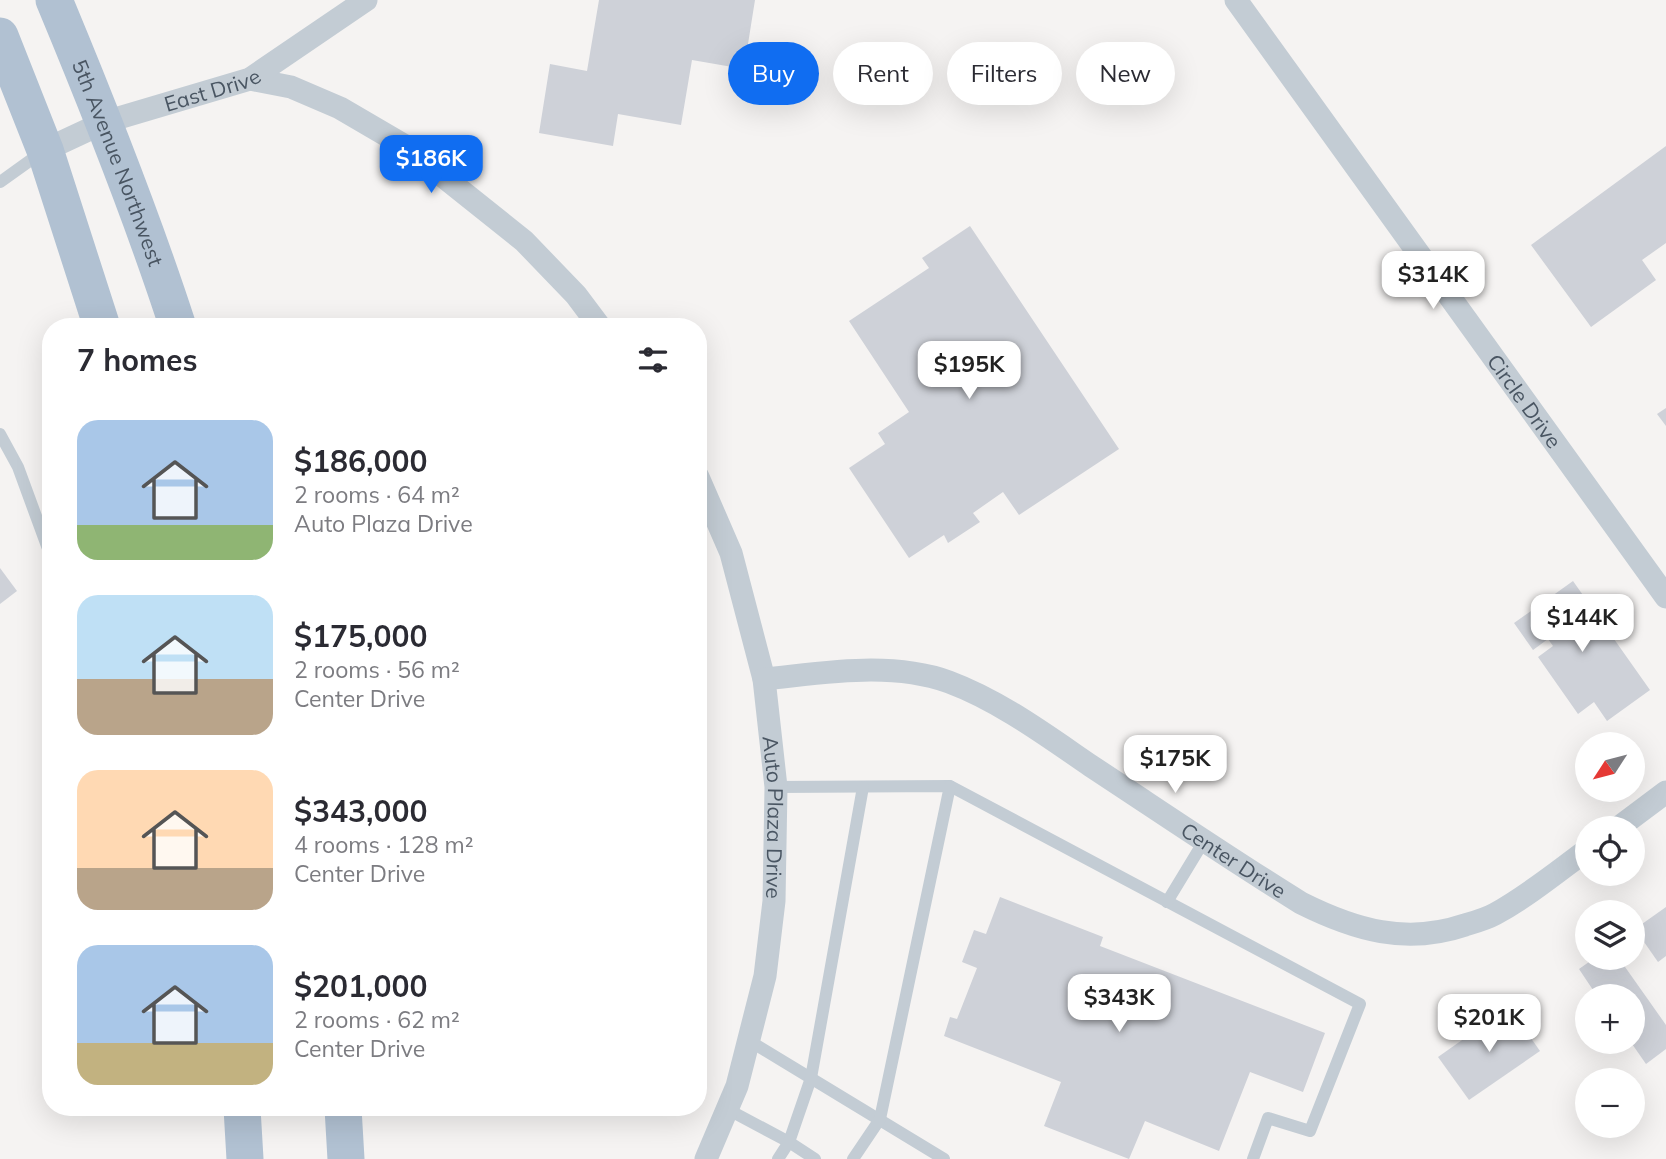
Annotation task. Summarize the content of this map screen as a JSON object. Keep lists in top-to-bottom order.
{
  "streets": {
    "main road": ["5th Avenue Northwest"],
    "street": [
      "East Drive",
      "Circle Drive",
      "Auto Plaza Drive",
      "Center Drive"
    ]
  },
  "crossings": [
    ["East Drive", "5th Avenue Northwest"],
    ["Auto Plaza Drive", "Center Drive"]
  ],
  "north": "bottom left",
  "page": {
    "chip": [
      "Buy",
      "Rent",
      "Filters",
      "New"
    ],
    "price": [
      "$186K",
      "$314K",
      "$195K",
      "$144K",
      "$175K",
      "$343K",
      "$201K"
    ],
    "heading": "7 homes",
    "list": [
      {
        "name": "$186,000",
        "note": "2 rooms · 64 m² · Auto Plaza Drive"
      },
      {
        "name": "$175,000",
        "note": "2 rooms · 56 m² · Center Drive"
      },
      {
        "name": "$343,000",
        "note": "4 rooms · 128 m² · Center Drive"
      },
      {
        "name": "$201,000",
        "note": "2 rooms · 62 m² · Center Drive"
      }
    ],
    "map_buttons": ["+", "−"]
  }
}
